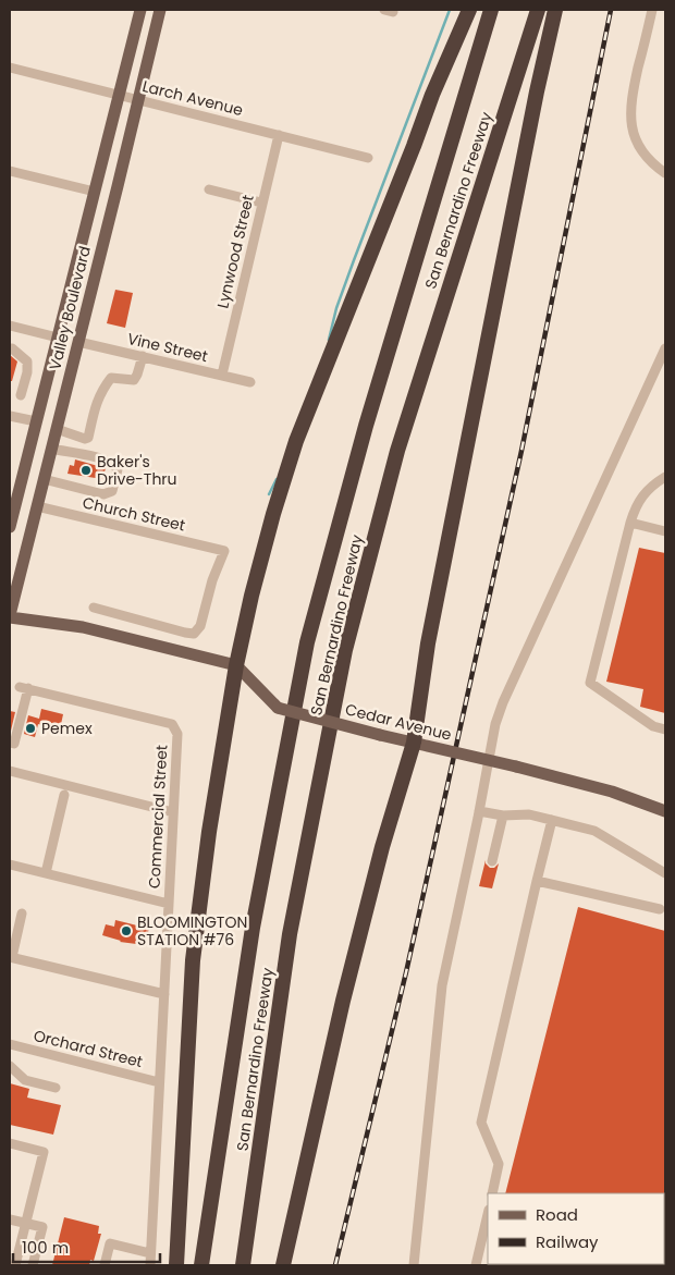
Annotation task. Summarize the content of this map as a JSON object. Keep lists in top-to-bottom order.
{
  "streets": {
    "highway": ["San Bernardino Freeway"],
    "main road": ["Valley Boulevard", "Cedar Avenue"],
    "street": [
      "Larch Avenue",
      "Lynwood Street",
      "Vine Street",
      "Church Street",
      "Commercial Street",
      "Orchard Street"
    ]
  },
  "crossings": [
    ["Larch Avenue", "Lynwood Street"],
    ["Larch Avenue", "Valley Boulevard"],
    ["Lynwood Street", "Vine Street"],
    ["Valley Boulevard", "Vine Street"],
    ["Valley Boulevard", "Church Street"],
    ["Commercial Street", "Orchard Street"]
  ],
  "places": ["Baker's Drive-Thru", "Pemex", "BLOOMINGTON STATION #76"],
  "legend": ["Road", "Railway"],
  "scale_bar": "100 m"
}
